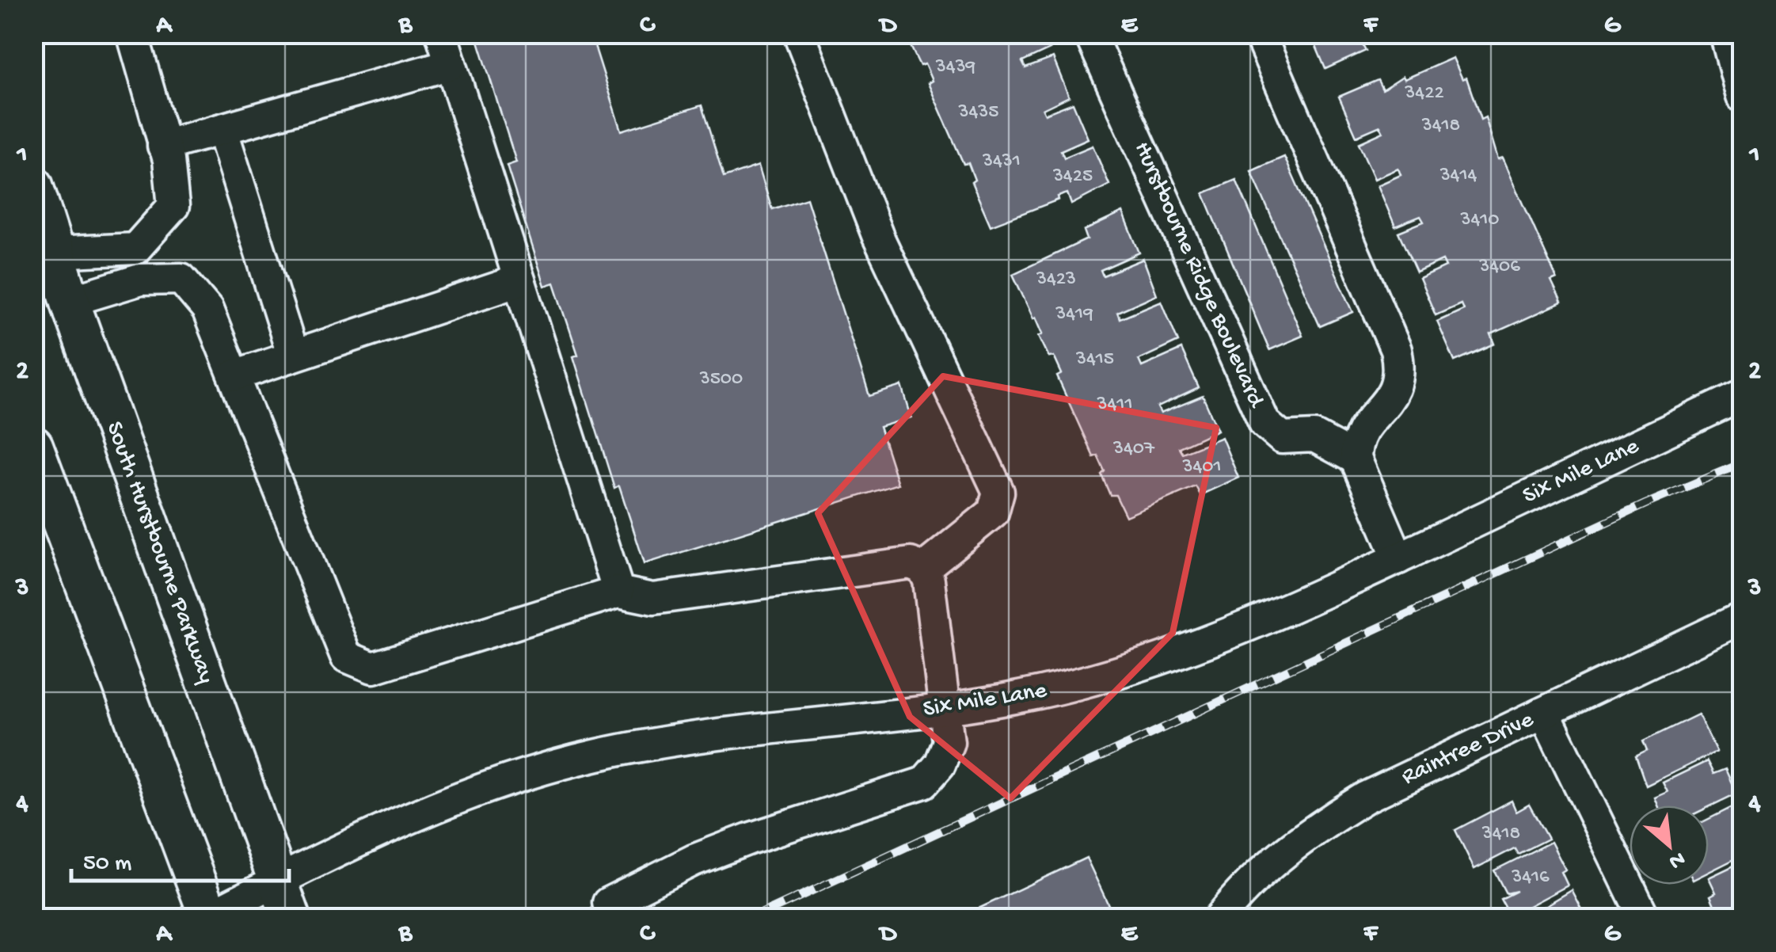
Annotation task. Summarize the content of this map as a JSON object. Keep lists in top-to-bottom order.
{
  "streets": {
    "main road": ["South Hurstbourne Parkway"],
    "street": ["Hurstbourne Ridge Boulevard", "Six Mile Lane", "Raintree Drive"]
  },
  "crossings": [
    ["Six Mile Lane", "South Hurstbourne Parkway"]
  ],
  "house_numbers": [
    "3439",
    "3422",
    "3435",
    "3418",
    "3431",
    "3414",
    "3425",
    "3410",
    "3406",
    "3423",
    "3419",
    "3415",
    "3500",
    "3411",
    "3407",
    "3401",
    "3418",
    "3416"
  ],
  "scale_bar": "50 m",
  "north": "bottom right",
  "grid": {
    "columns": [
      "A",
      "B",
      "C",
      "D",
      "E",
      "F",
      "G"
    ],
    "rows": [
      "1",
      "2",
      "3",
      "4"
    ]
  }
}
